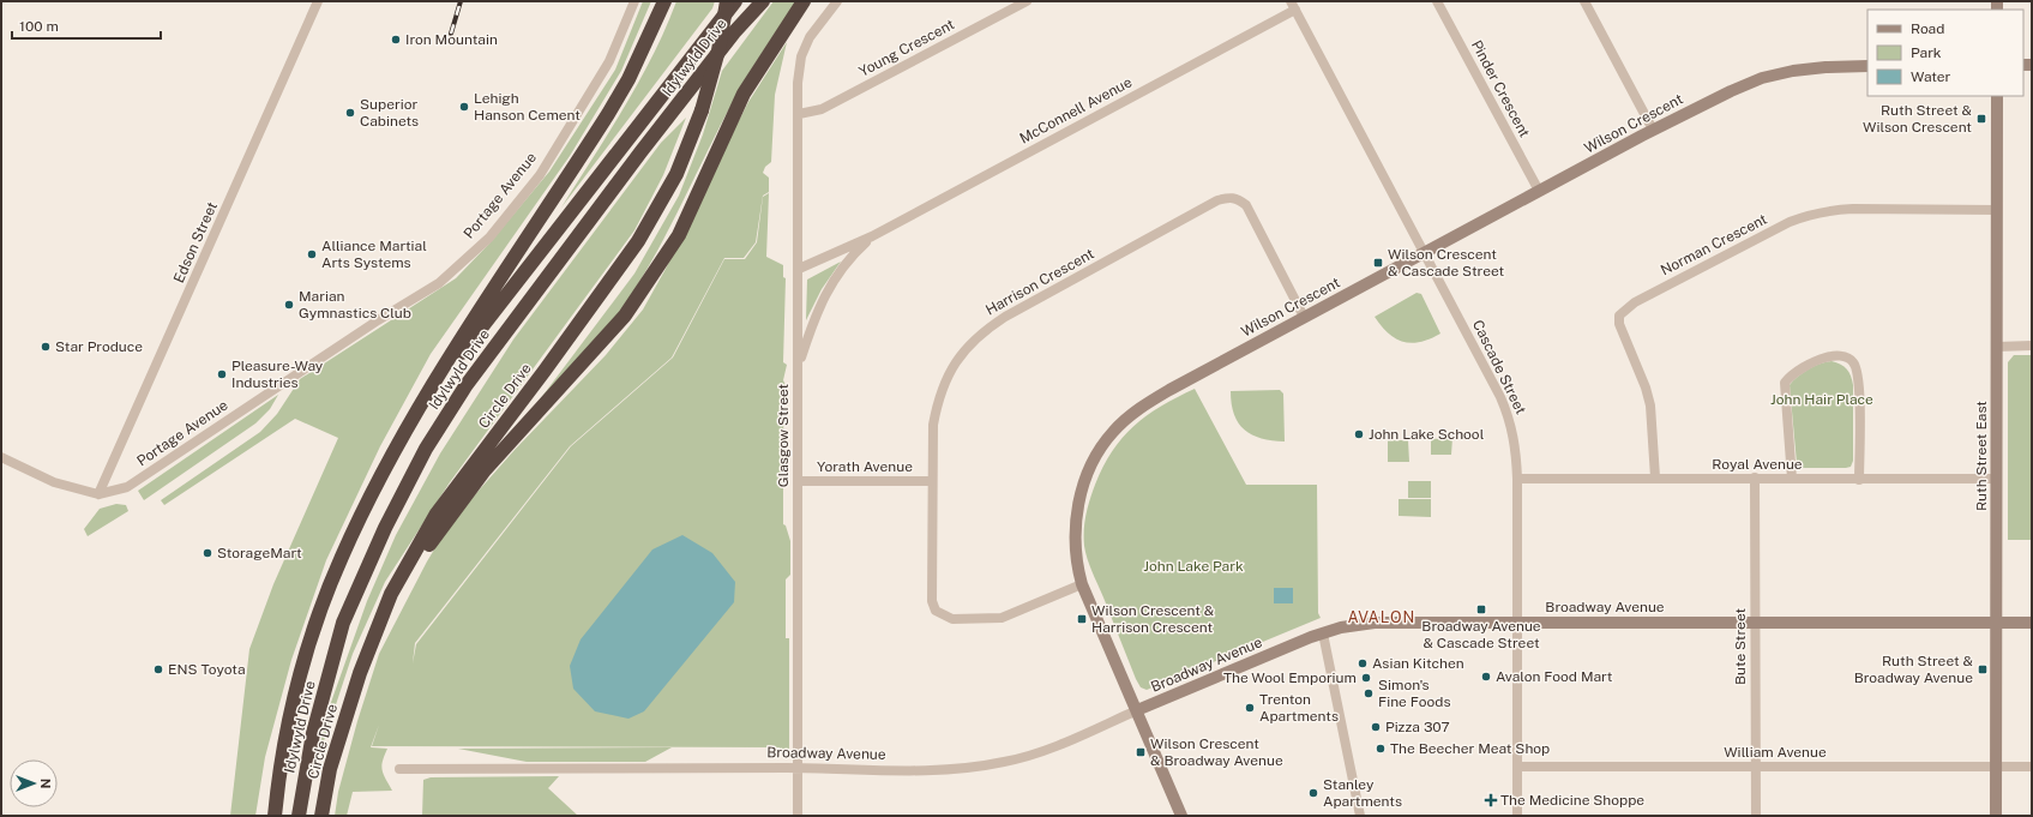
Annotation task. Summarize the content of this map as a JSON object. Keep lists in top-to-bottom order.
{
  "streets": {
    "highway": ["Idylwyld Drive", "Circle Drive"],
    "street": [
      "Young Crescent",
      "Pinder Crescent",
      "McConnell Avenue",
      "Wilson Crescent",
      "Portage Avenue",
      "Edson Street",
      "Norman Crescent",
      "Harrison Crescent",
      "Cascade Street",
      "Glasgow Street",
      "Ruth Street East",
      "Royal Avenue",
      "Yorath Avenue",
      "Broadway Avenue",
      "Bute Street",
      "William Avenue"
    ]
  },
  "crossings": [
    ["Young Crescent", "Glasgow Street"],
    ["Pinder Crescent", "Wilson Crescent"],
    ["McConnell Avenue", "Cascade Street"],
    ["McConnell Avenue", "Glasgow Street"],
    ["Wilson Crescent", "Harrison Crescent"],
    ["Wilson Crescent", "Cascade Street"],
    ["Wilson Crescent", "Broadway Avenue"],
    ["Portage Avenue", "Edson Street"],
    ["Norman Crescent", "Ruth Street East"],
    ["Norman Crescent", "Royal Avenue"],
    ["Harrison Crescent", "Yorath Avenue"],
    ["Cascade Street", "Royal Avenue"],
    ["Cascade Street", "Broadway Avenue"],
    ["Cascade Street", "William Avenue"],
    ["Glasgow Street", "Yorath Avenue"],
    ["Glasgow Street", "Broadway Avenue"],
    ["Ruth Street East", "Royal Avenue"],
    ["Ruth Street East", "Broadway Avenue"],
    ["Ruth Street East", "William Avenue"],
    ["Royal Avenue", "Bute Street"],
    ["Broadway Avenue", "Bute Street"],
    ["Bute Street", "William Avenue"]
  ],
  "districts": ["AVALON"],
  "parks": ["John Hair Place", "John Lake Park"],
  "places": {
    "other": [
      "Iron Mountain",
      "Lehigh Hanson Cement",
      "Superior Cabinets",
      "Alliance Martial Arts Systems",
      "Marian Gymnastics Club",
      "Star Produce",
      "Pleasure-Way Industries",
      "John Lake School",
      "StorageMart",
      "Asian Kitchen",
      "ENS Toyota",
      "Avalon Food Mart",
      "The Wool Emporium",
      "Simon's Fine Foods",
      "Trenton Apartments",
      "Pizza 307",
      "The Beecher Meat Shop",
      "Stanley Apartments"
    ],
    "transit": [
      "Ruth Street & Wilson Crescent",
      "Wilson Crescent & Cascade Street",
      "Broadway Avenue & Cascade Street",
      "Wilson Crescent & Harrison Crescent",
      "Ruth Street & Broadway Avenue",
      "Wilson Crescent & Broadway Avenue"
    ],
    "health": ["The Medicine Shoppe"]
  },
  "legend": ["Road", "Park", "Water"],
  "scale_bar": "100 m",
  "north": "right"
}
